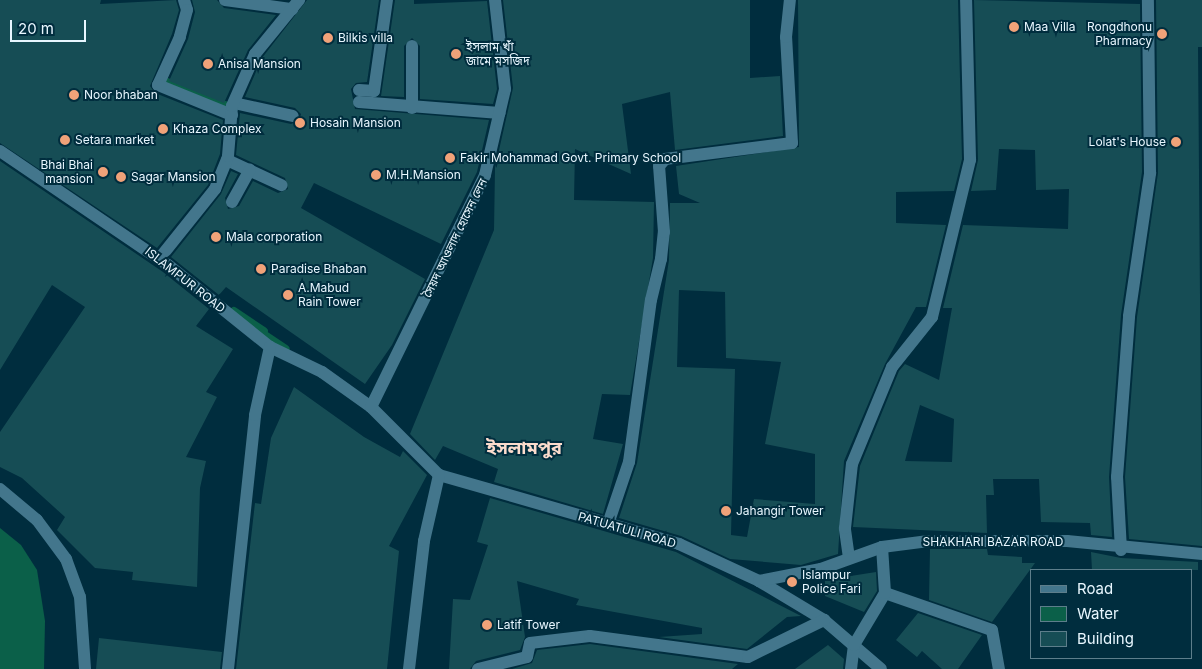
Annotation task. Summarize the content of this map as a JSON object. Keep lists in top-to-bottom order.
{
  "streets": {
    "street": [
      "সৈয়দ আওলাদ হোসেন লেন",
      "ISLAMPUR ROAD",
      "PATUATULI ROAD",
      "SHAKHARI BAZAR ROAD"
    ]
  },
  "crossings": [
    ["সৈয়দ আওলাদ হোসেন লেন", "ISLAMPUR ROAD"],
    ["সৈয়দ আওলাদ হোসেন লেন", "PATUATULI ROAD"],
    ["ISLAMPUR ROAD", "PATUATULI ROAD"],
    ["PATUATULI ROAD", "SHAKHARI BAZAR ROAD"]
  ],
  "districts": ["ইসলামপুর"],
  "places": [
    "Maa Villa",
    "Rongdhonu Pharmacy",
    "Bilkis villa",
    "ইসলাম খাঁ জামে মসজিদ",
    "Anisa Mansion",
    "Noor bhaban",
    "Hosain Mansion",
    "Khaza Complex",
    "Setara market",
    "Lolat's House",
    "Fakir Mohammad Govt. Primary School",
    "Bhai Bhai mansion",
    "M.H.Mansion",
    "Sagar Mansion",
    "Mala corporation",
    "Paradise Bhaban",
    "A.Mabud Rain Tower",
    "Jahangir Tower",
    "Islampur Police Fari",
    "Latif Tower"
  ],
  "legend": ["Road", "Water", "Building"],
  "scale_bar": "20 m"
}
